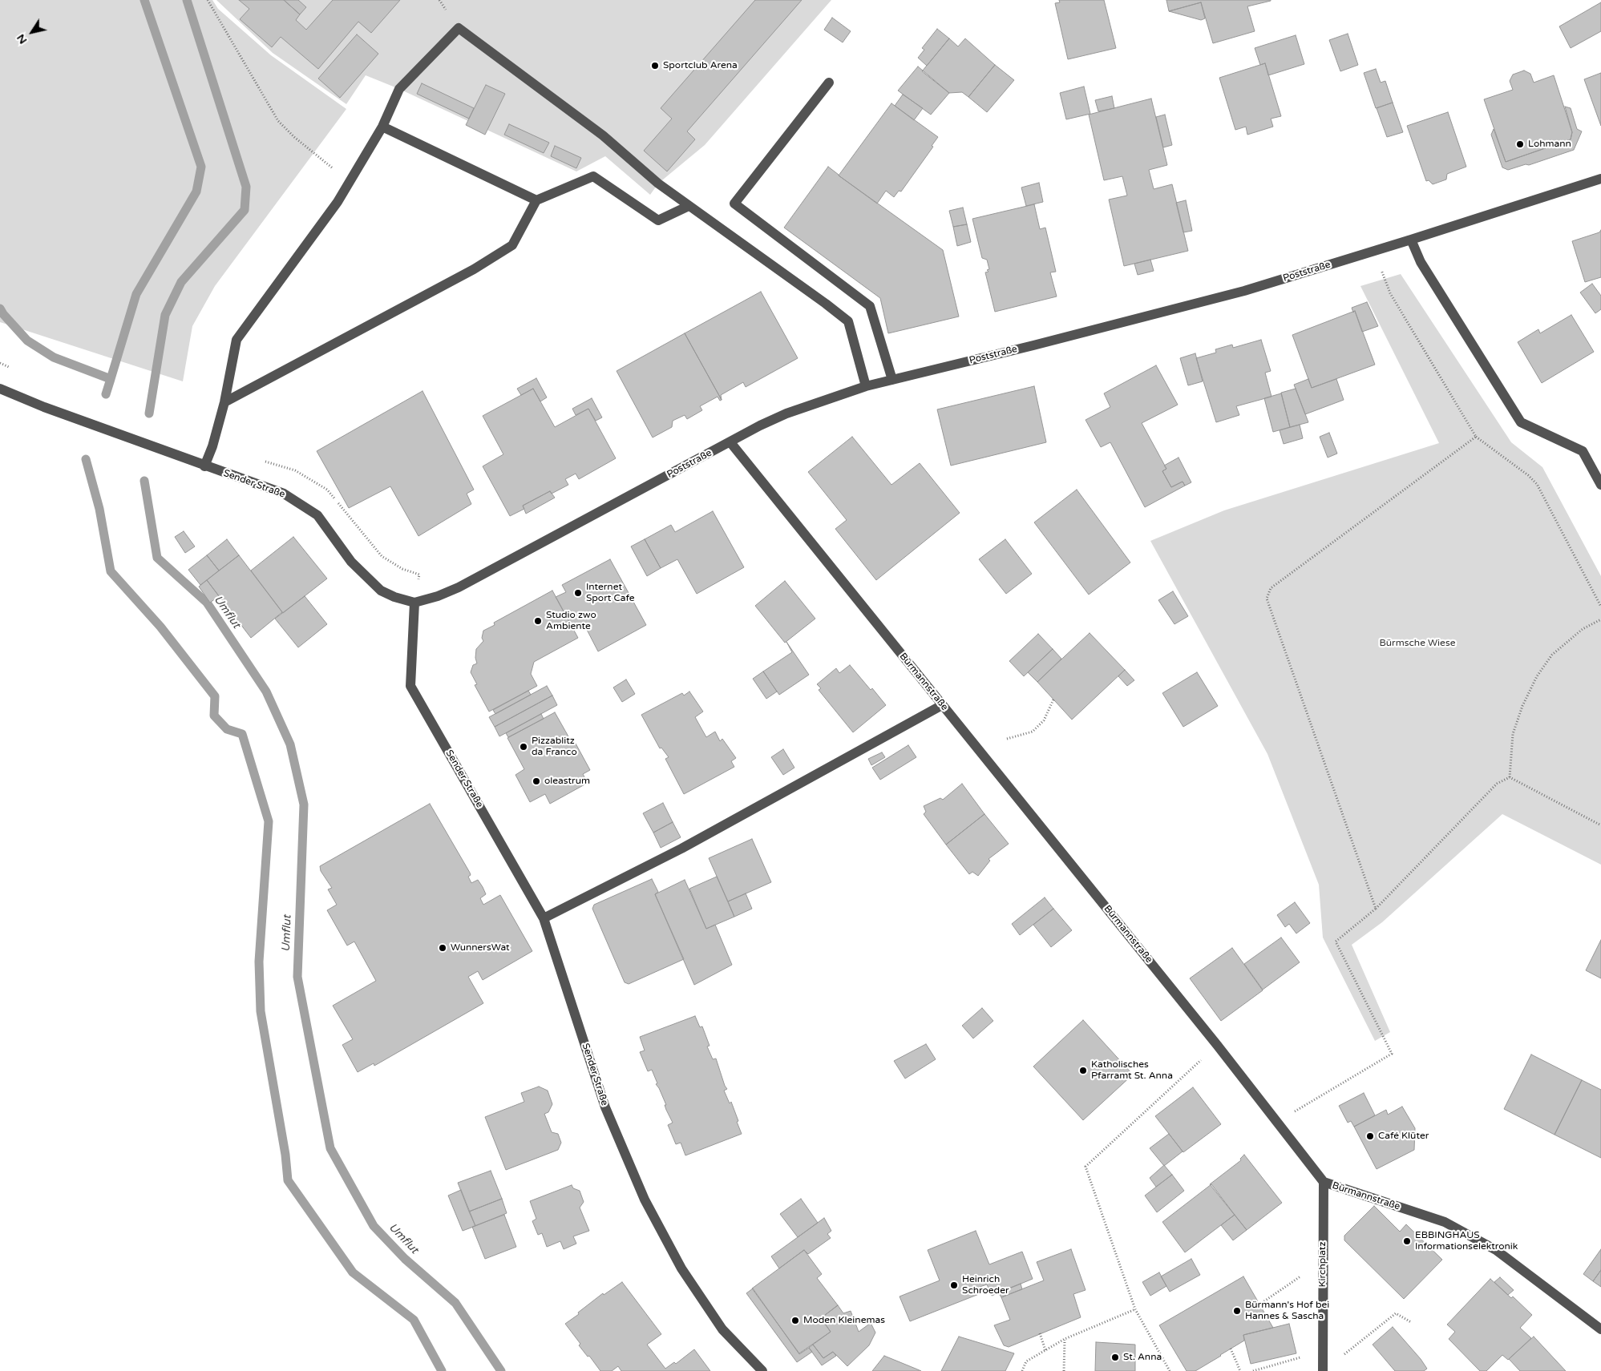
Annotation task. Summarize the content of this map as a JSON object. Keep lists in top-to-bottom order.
{
  "streets": {
    "street": [
      "Poststraße",
      "Sender Straße",
      "Bürmannstraße",
      "Kirchplatz"
    ]
  },
  "crossings": [
    ["Poststraße", "Sender Straße"],
    ["Poststraße", "Bürmannstraße"],
    ["Bürmannstraße", "Kirchplatz"]
  ],
  "water": ["Umflut"],
  "parks": ["Bürmsche Wiese"],
  "places": [
    "Sportclub Arena",
    "Lohmann",
    "Internet Sport Cafe",
    "Studio zwo Ambiente",
    "Pizzablitz da Franco",
    "oleastrum",
    "WunnersWat",
    "Katholisches Pfarramt St. Anna",
    "Café Klüter",
    "EBBINGHAUS Informationselektronik",
    "Heinrich Schroeder",
    "Bürmann's Hof bei Hannes & Sascha",
    "Moden Kleinemas",
    "St. Anna"
  ],
  "north": "bottom left"
}
